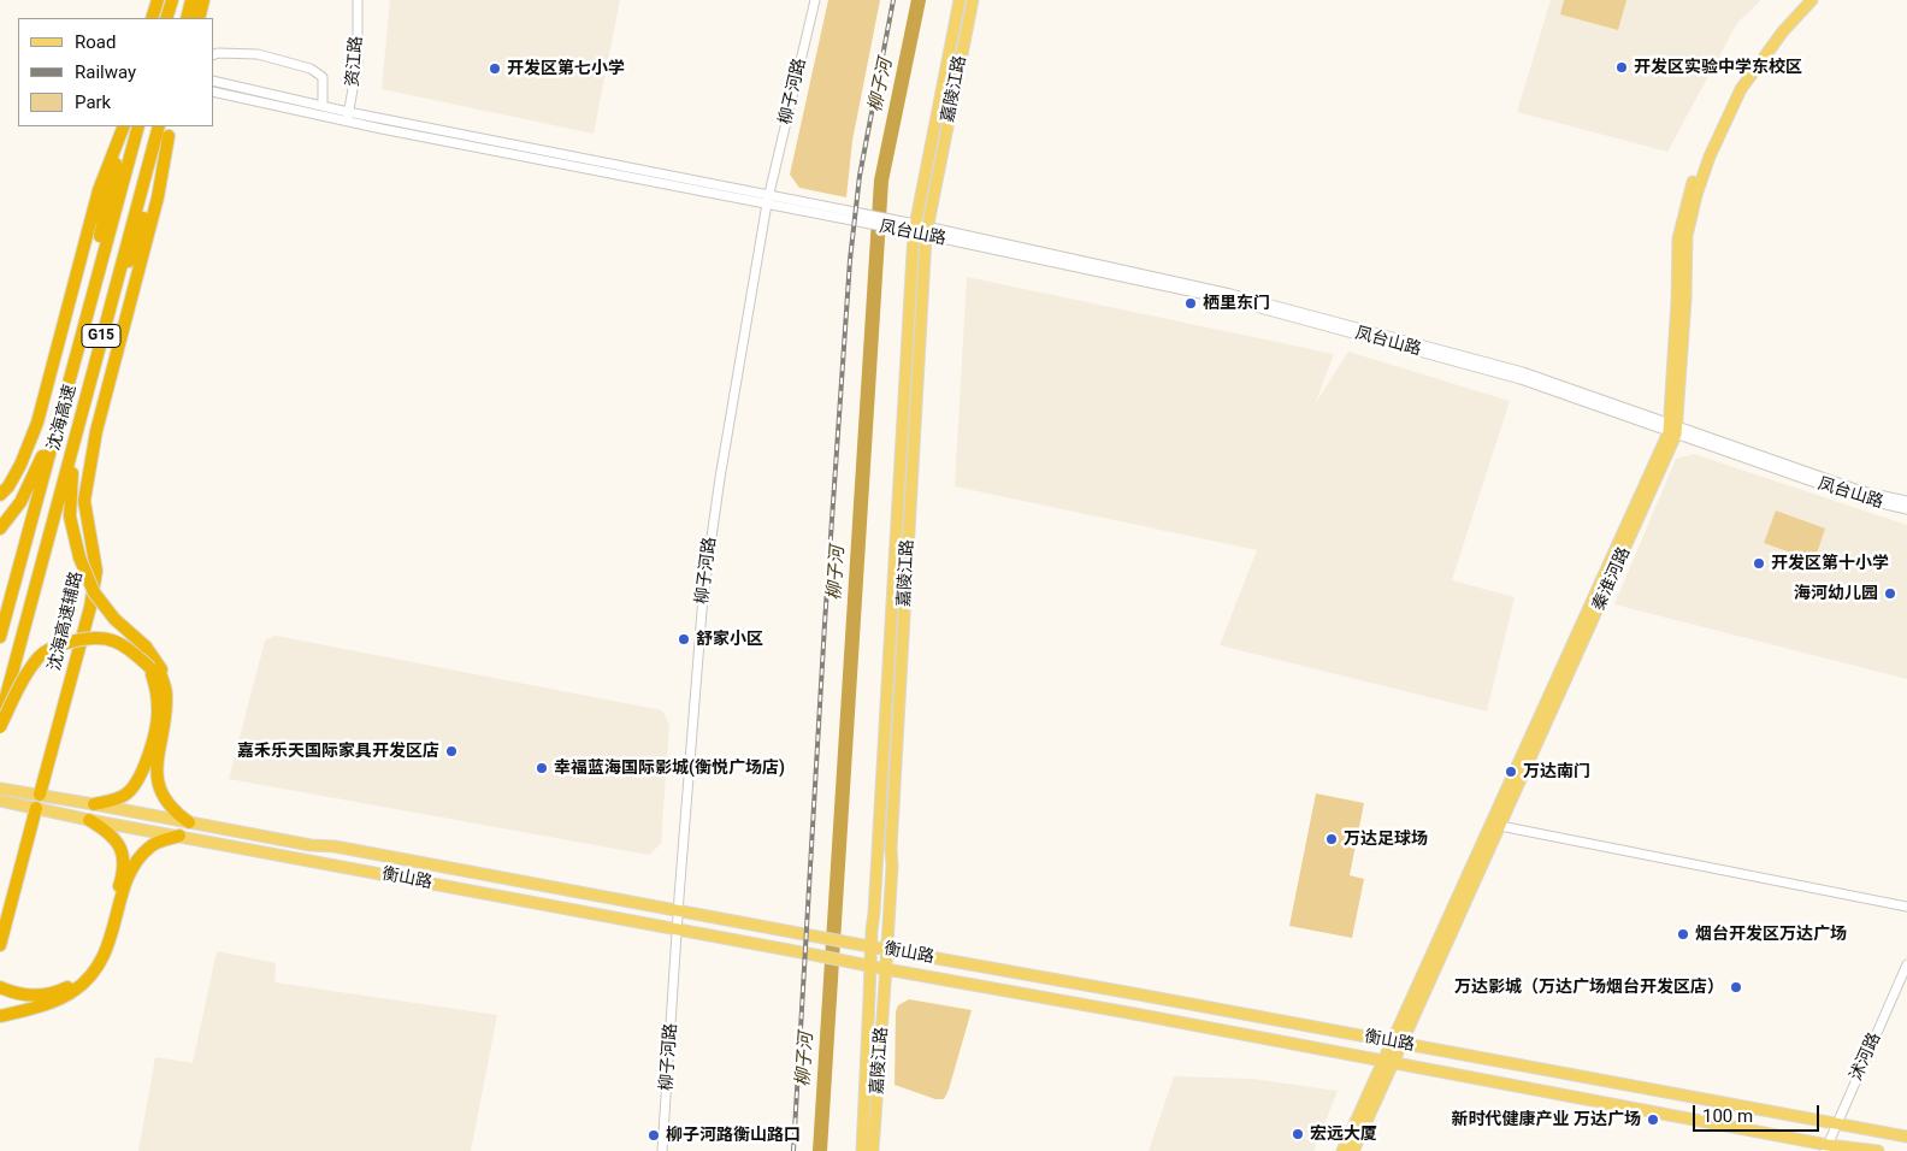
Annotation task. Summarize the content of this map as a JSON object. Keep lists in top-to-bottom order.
{
  "streets": {
    "highway": ["G15", "沈海高速", "沈海高速辅路"],
    "main road": ["嘉陵江路", "秦淮河路", "衡山路"],
    "street": [
      "资江路",
      "柳子河路",
      "凤台山路",
      "沭河路"
    ]
  },
  "crossings": [
    ["资江路", "凤台山路"],
    ["嘉陵江路", "凤台山路"],
    ["嘉陵江路", "衡山路"],
    ["柳子河路", "凤台山路"],
    ["柳子河路", "衡山路"],
    ["凤台山路", "秦淮河路"],
    ["秦淮河路", "衡山路"],
    ["沈海高速辅路", "衡山路"],
    ["衡山路", "沭河路"]
  ],
  "water": ["柳子河"],
  "places": [
    "开发区实验中学东校区",
    "开发区第七小学",
    "栖里东门",
    "开发区第十小学",
    "海河幼儿园",
    "舒家小区",
    "嘉禾乐天国际家具开发区店",
    "幸福蓝海国际影城(衡悦广场店)",
    "万达南门",
    "万达足球场",
    "烟台开发区万达广场",
    "万达影城（万达广场烟台开发区店）",
    "新时代健康产业 万达广场",
    "宏远大厦",
    "柳子河路衡山路口"
  ],
  "legend": ["Road", "Railway", "Park"],
  "scale_bar": "100 m"
}
